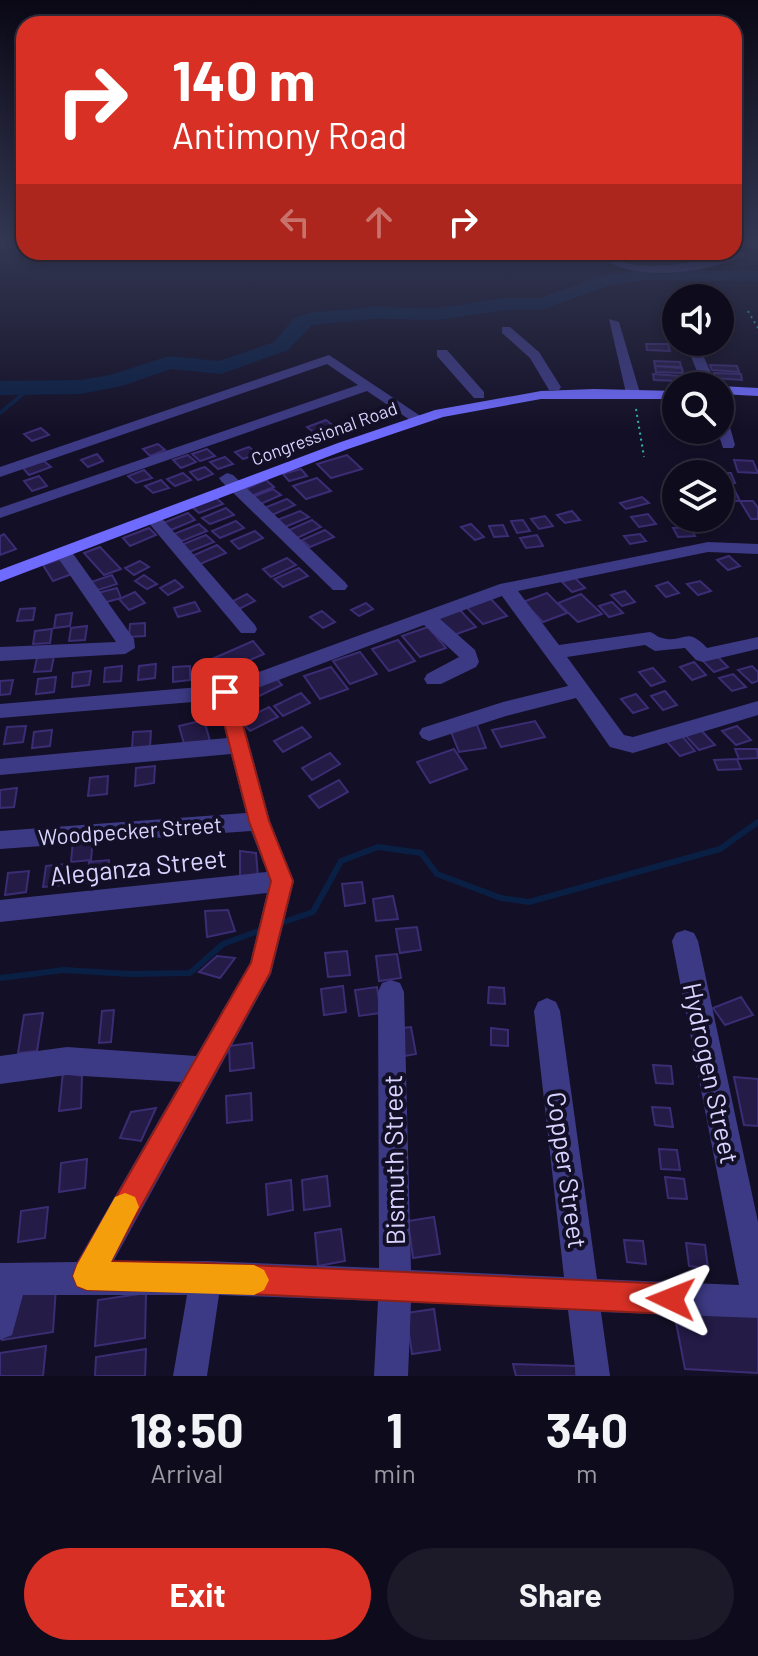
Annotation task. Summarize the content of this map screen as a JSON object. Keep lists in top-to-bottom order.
{
  "streets": {
    "main road": ["Congressional Road"],
    "street": [
      "Woodpecker Street",
      "Aleganza Street",
      "Hydrogen Street",
      "Bismuth Street",
      "Copper Street"
    ]
  },
  "page": {
    "turn": ["140 m", "Antimony Road"],
    "eta": [
      "18:50",
      "Arrival",
      "1",
      "min",
      "340",
      "m"
    ],
    "buttons": ["Exit", "Share"]
  }
}
